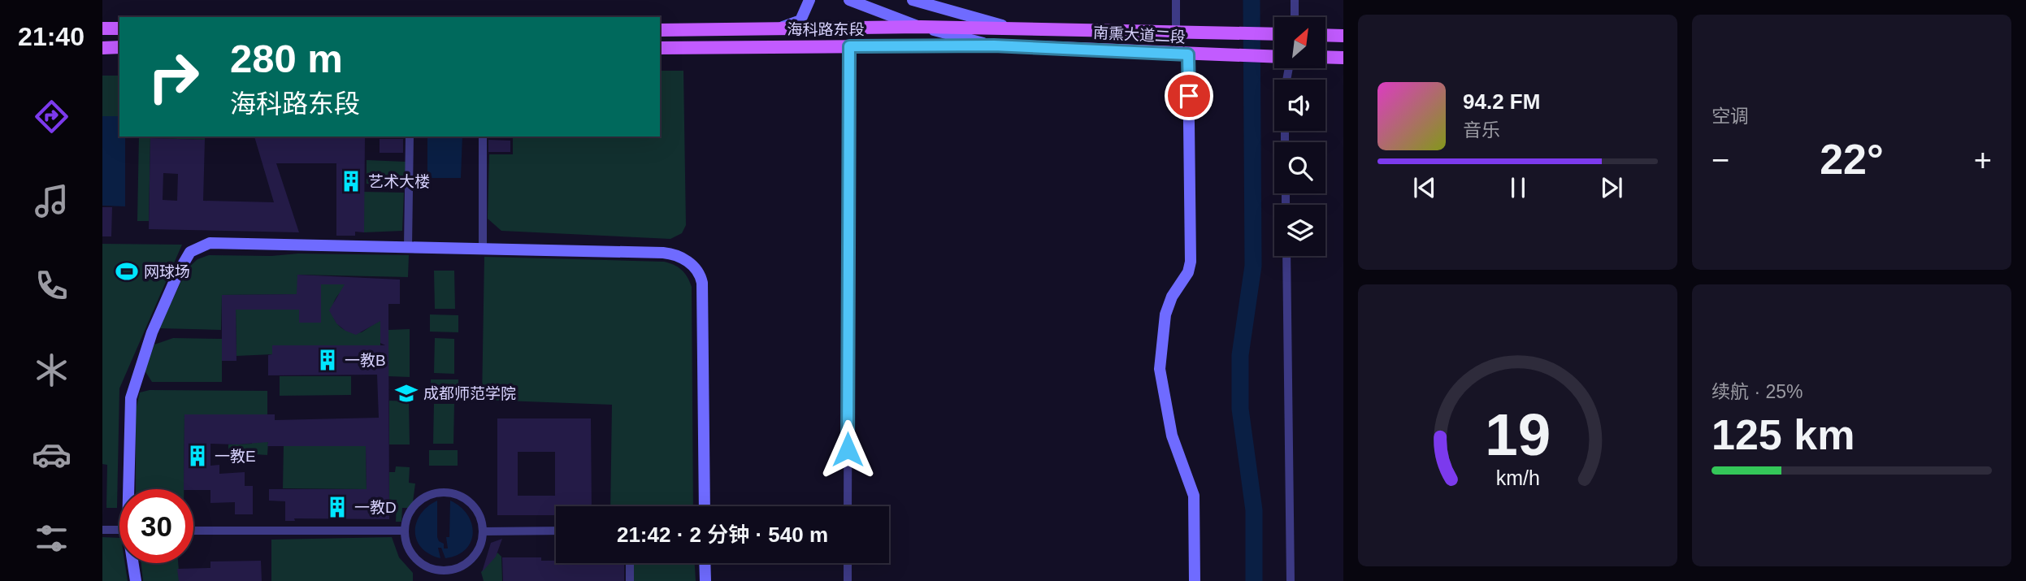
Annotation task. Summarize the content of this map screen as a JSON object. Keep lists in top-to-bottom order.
{
  "streets": {
    "main road": ["海科路东段", "南熏大道二段"]
  },
  "crossings": [
    ["海科路东段", "南熏大道二段"]
  ],
  "places": {
    "building": [
      "艺术大楼",
      "一教B",
      "一教E",
      "一教D"
    ],
    "sports": ["网球场"],
    "school or university": ["成都师范学院"]
  },
  "north": "top right",
  "page": {
    "tabs": "21:40",
    "tile": [
      "空调",
      ["续航 · 25%", "125 km"]
    ],
    "turn": ["280 m", "海科路东段"],
    "song": ["94.2 FM", "音乐"],
    "heat": ["−", "22°", "+"],
    "limit": "30",
    "trip": "21:42 · 2 分钟 · 540 m",
    "gauge": ["19", "km/h"]
  }
}
